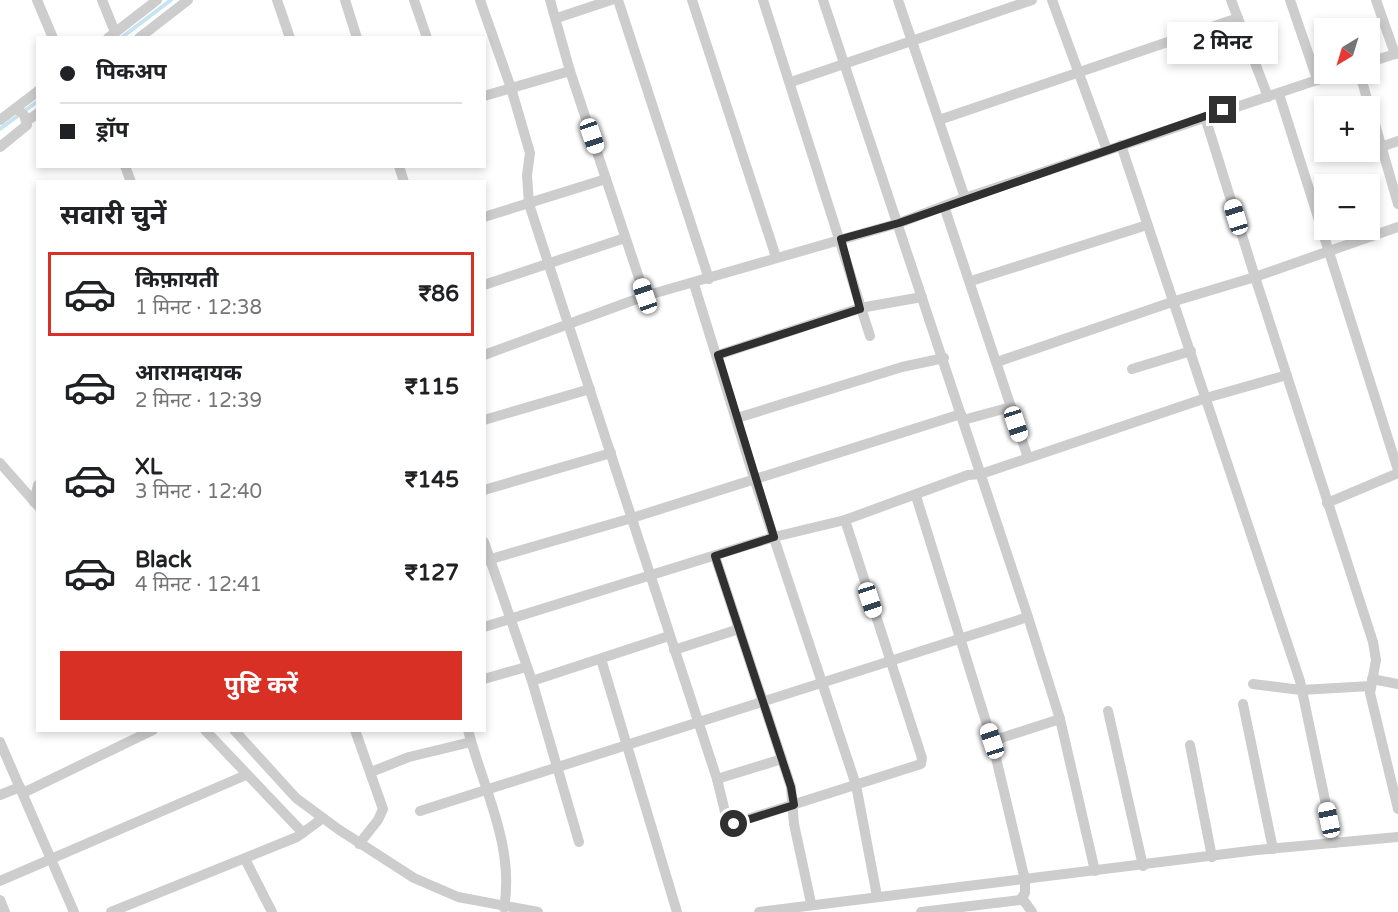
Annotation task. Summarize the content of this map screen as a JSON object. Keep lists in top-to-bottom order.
{
  "north": "bottom left",
  "page": {
    "map_buttons": ["+", "−"],
    "bubble": "2 मिनट",
    "banner": ["पिकअप", "ड्रॉप"],
    "heading": "सवारी चुनें",
    "list": [
      {
        "name": "किफ़ायती",
        "note": "1 मिनट · 12:38",
        "value": "₹86"
      },
      {
        "name": "आरामदायक",
        "note": "2 मिनट · 12:39",
        "value": "₹115"
      },
      {
        "name": "XL",
        "note": "3 मिनट · 12:40",
        "value": "₹145"
      },
      {
        "name": "Black",
        "note": "4 मिनट · 12:41",
        "value": "₹127"
      }
    ],
    "buttons": "पुष्टि करें"
  }
}
